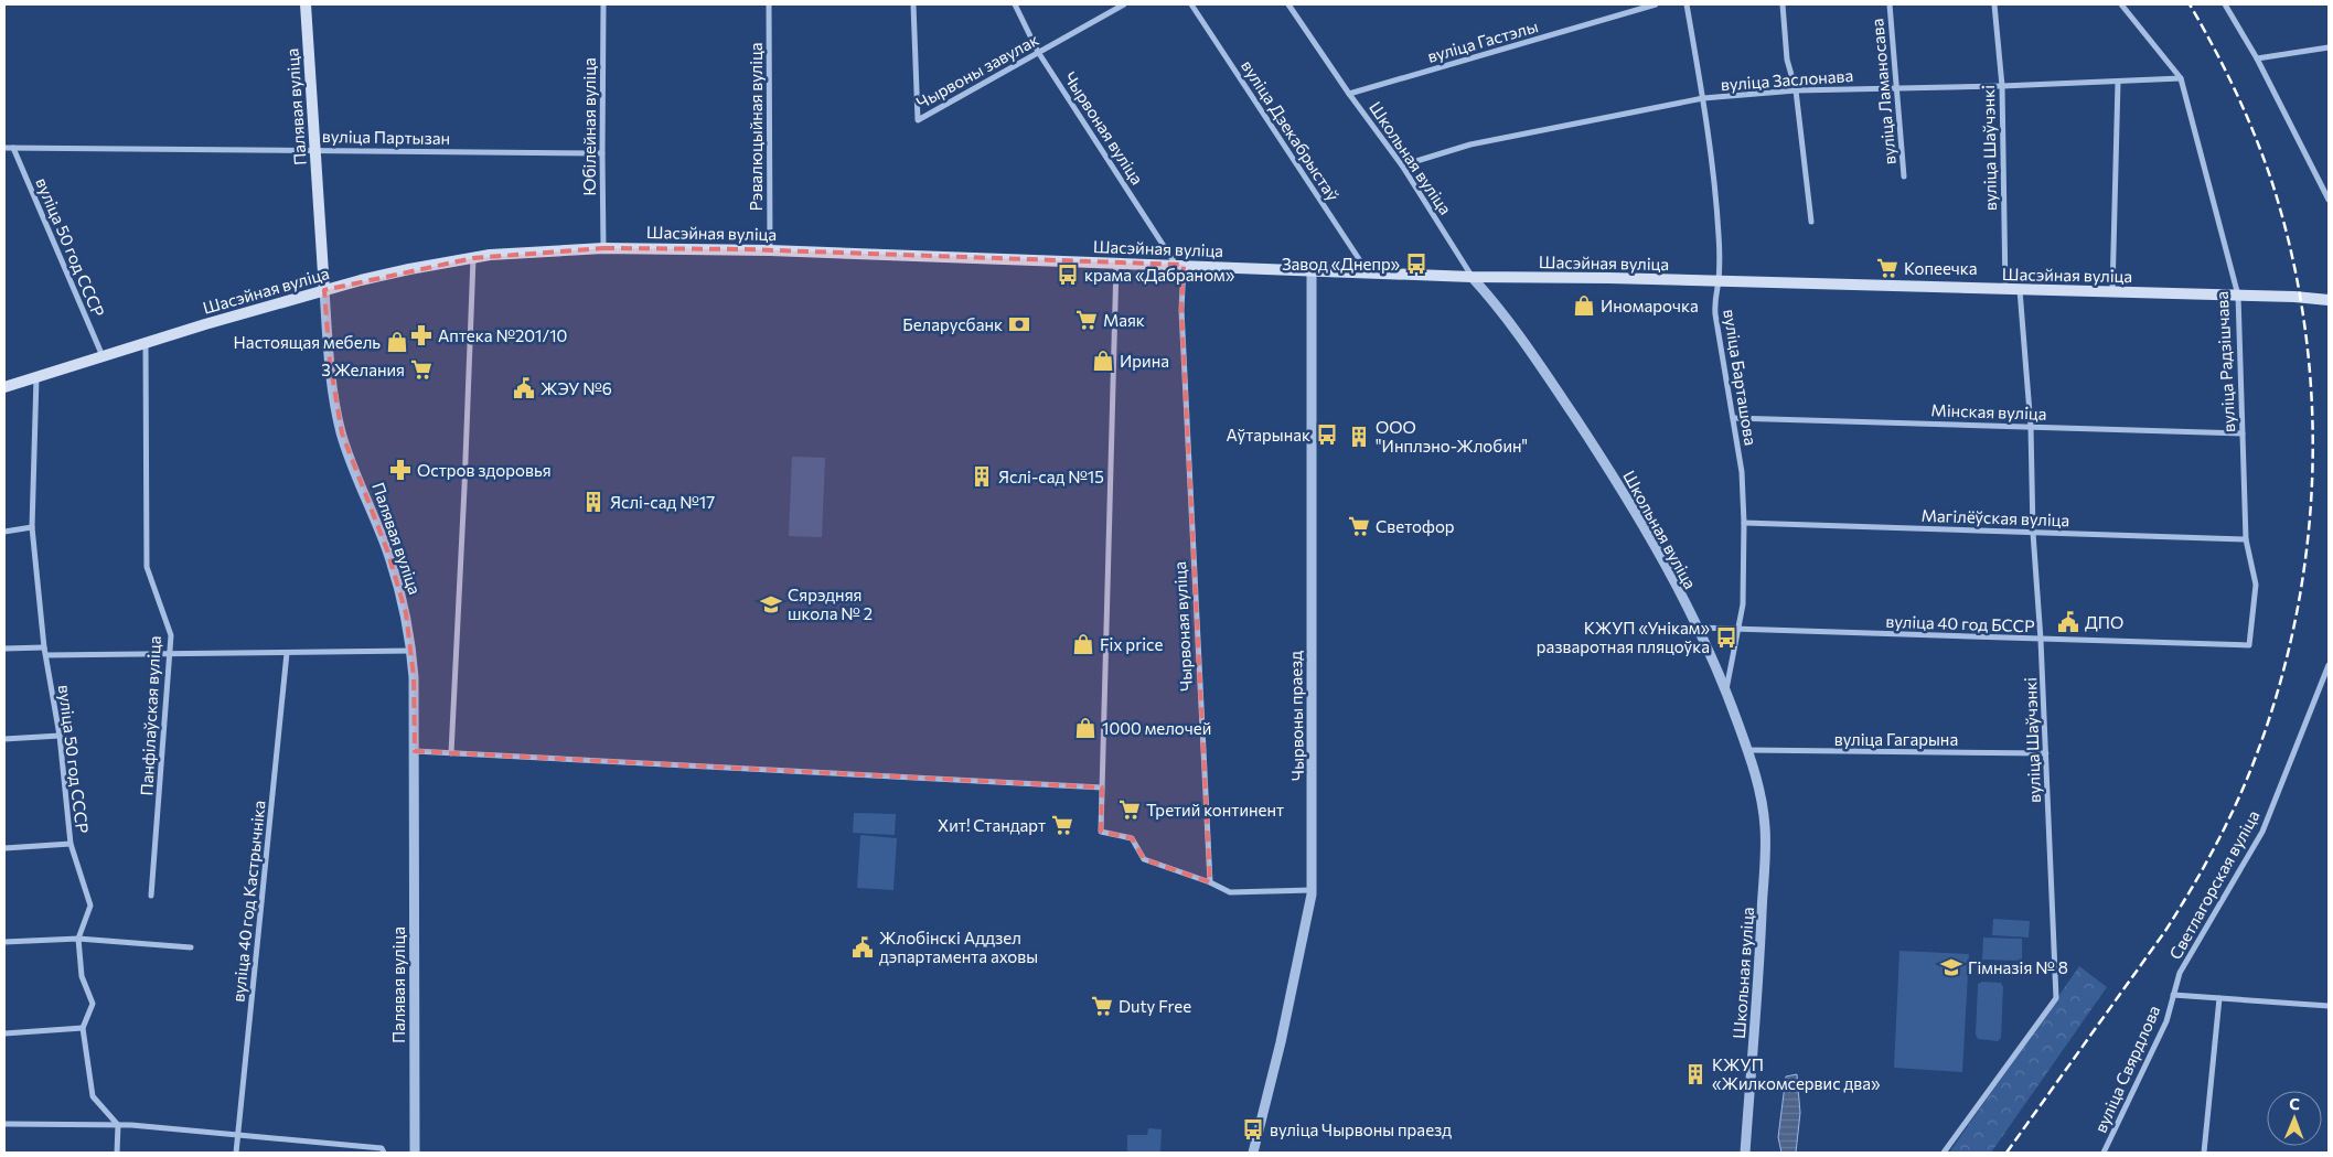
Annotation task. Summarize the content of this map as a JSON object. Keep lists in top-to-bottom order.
{
  "streets": {
    "main road": ["Палявая вуліца", "Шасэйная вуліца"],
    "street": [
      "вуліца Гастэлы",
      "Чырвоны завулак",
      "вуліца Заслонава",
      "вуліца Ламаносава",
      "Юбілейная вуліца",
      "Рэвалюцыйная вуліца",
      "Чырвоная вуліца",
      "вуліца Дзекабрыстаў",
      "вуліца Партызан",
      "вуліца Шаўчэнкі",
      "Школьная вуліца",
      "вуліца 50 год СССР",
      "вуліца Радзішчава",
      "вуліца Барташова",
      "Мінская вуліца",
      "Магілёўская вуліца",
      "вуліца 40 год БССР",
      "Панфілаўская вуліца",
      "Чырвоны праезд",
      "вуліца Гагарына",
      "Светлагорская вуліца",
      "вуліца 40 год Кастрычніка",
      "вуліца Свярдлова"
    ]
  },
  "crossings": [
    ["вуліца Гастэлы", "Школьная вуліца"],
    ["Чырвоны завулак", "Чырвоная вуліца"],
    ["вуліца Заслонава", "вуліца Ламаносава"],
    ["вуліца Заслонава", "вуліца Шаўчэнкі"],
    ["вуліца Заслонава", "Школьная вуліца"],
    ["вуліца Заслонава", "вуліца Радзішчава"],
    ["вуліца Заслонава", "вуліца Барташова"],
    ["Палявая вуліца", "вуліца Партызан"],
    ["Палявая вуліца", "Шасэйная вуліца"],
    ["Юбілейная вуліца", "вуліца Партызан"],
    ["Юбілейная вуліца", "Шасэйная вуліца"],
    ["Рэвалюцыйная вуліца", "Шасэйная вуліца"],
    ["Чырвоная вуліца", "Шасэйная вуліца"],
    ["вуліца Дзекабрыстаў", "Шасэйная вуліца"],
    ["вуліца Партызан", "вуліца 50 год СССР"],
    ["вуліца Шаўчэнкі", "Шасэйная вуліца"],
    ["вуліца Шаўчэнкі", "Мінская вуліца"],
    ["вуліца Шаўчэнкі", "Магілёўская вуліца"],
    ["вуліца Шаўчэнкі", "вуліца 40 год БССР"],
    ["вуліца Шаўчэнкі", "вуліца Гагарына"],
    ["Школьная вуліца", "Шасэйная вуліца"],
    ["Школьная вуліца", "вуліца Барташова"],
    ["Школьная вуліца", "вуліца 40 год БССР"],
    ["Школьная вуліца", "вуліца Гагарына"],
    ["Шасэйная вуліца", "вуліца 50 год СССР"],
    ["Шасэйная вуліца", "вуліца Радзішчава"],
    ["Шасэйная вуліца", "вуліца Барташова"],
    ["Шасэйная вуліца", "Панфілаўская вуліца"],
    ["Шасэйная вуліца", "Чырвоны праезд"],
    ["вуліца Радзішчава", "Мінская вуліца"],
    ["вуліца Радзішчава", "Магілёўская вуліца"],
    ["вуліца Радзішчава", "вуліца 40 год БССР"],
    ["вуліца Барташова", "Мінская вуліца"],
    ["вуліца Барташова", "Магілёўская вуліца"],
    ["вуліца Барташова", "вуліца 40 год БССР"],
    ["Светлагорская вуліца", "вуліца Свярдлова"]
  ],
  "places": {
    "bus stop": [
      "Завод «Днепр»",
      "крама «Дабраном»",
      "Аўтарынак",
      "КЖУП «Унікам» разваротная пляцоўка",
      "вуліца Чырвоны праезд"
    ],
    "supermarket": [
      "Копеечка",
      "Маяк",
      "3 Желания",
      "Светофор",
      "Третий континент",
      "Хит! Стандарт",
      "Duty Free"
    ],
    "shop": [
      "Иномарочка",
      "Настоящая мебель",
      "Ирина",
      "Fix price",
      "1000 мелочей"
    ],
    "bank": ["Беларусбанк"],
    "pharmacy": ["Аптека №201/10", "Остров здоровья"],
    "public building": ["ЖЭУ №6", "ДПО", "Жлобінскі Аддзел дэпартамента аховы"],
    "building": [
      "ООО \"Инплэно-Жлобин\"",
      "Яслі-сад №15",
      "Яслі-сад №17",
      "КЖУП «Жилкомсервис два»"
    ],
    "school or university": ["Сярэдняя школа № 2", "Гімназія № 8"]
  },
  "north": "top"
}
